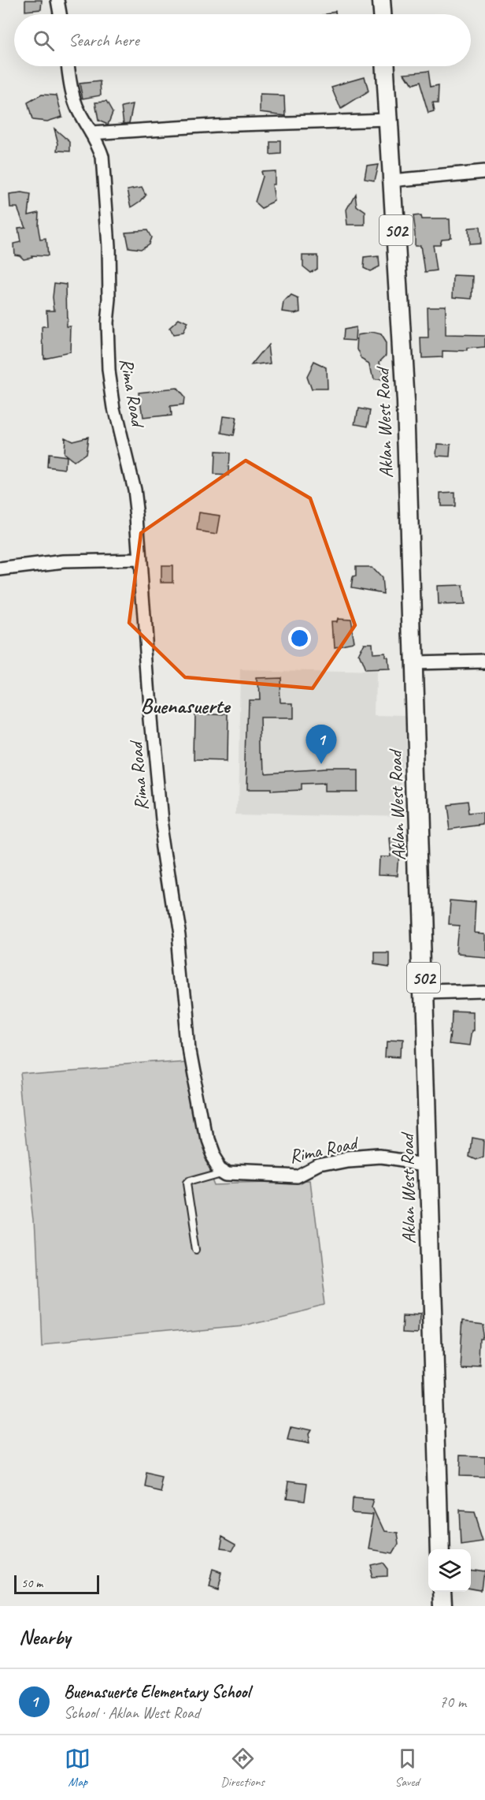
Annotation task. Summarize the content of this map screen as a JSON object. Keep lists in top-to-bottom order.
{
  "streets": {
    "main road": ["502", "Aklan West Road"],
    "street": ["Rima Road"]
  },
  "crossings": [
    ["Rima Road", "Aklan West Road"]
  ],
  "districts": ["Buenasuerte"],
  "scale_bar": "50 m",
  "page": {
    "search": "Search here",
    "pins": "1",
    "scale": "50 m",
    "heading": "Nearby",
    "list": [
      {
        "mark": "1",
        "name": "Buenasuerte Elementary School",
        "note": "School · Aklan West Road",
        "value": "70 m"
      }
    ],
    "nav": ["Map", "Directions", "Saved"]
  }
}
